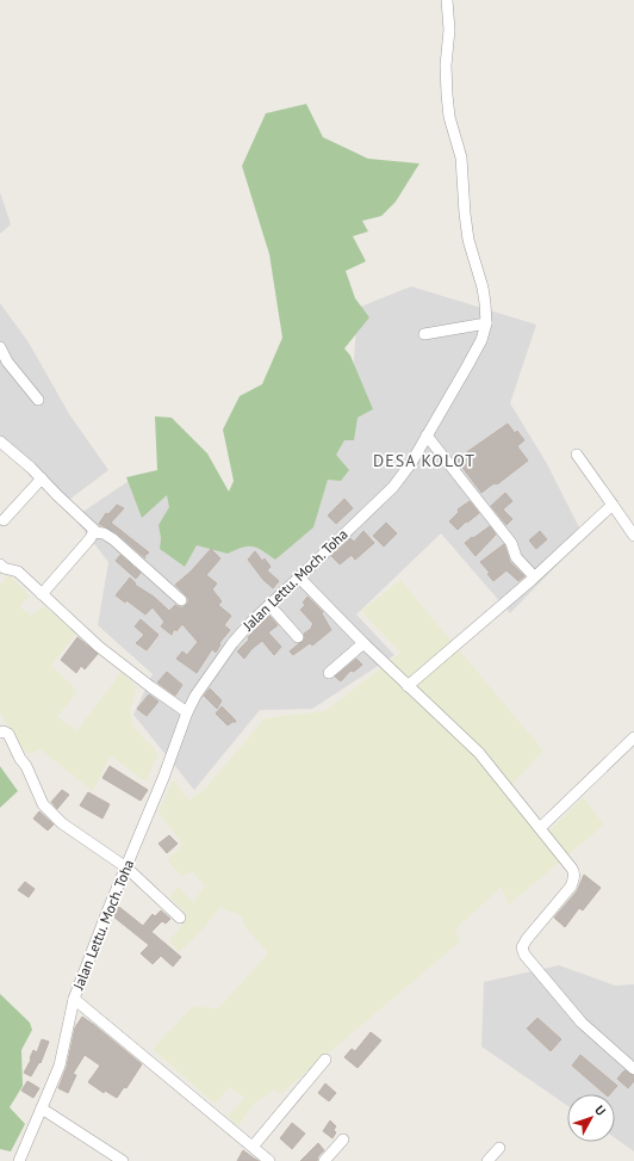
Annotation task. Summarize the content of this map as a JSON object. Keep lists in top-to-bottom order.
{
  "streets": {
    "street": ["Jalan Lettu. Moch. Toha"]
  },
  "districts": ["DESA KOLOT"],
  "north": "top right"
}
